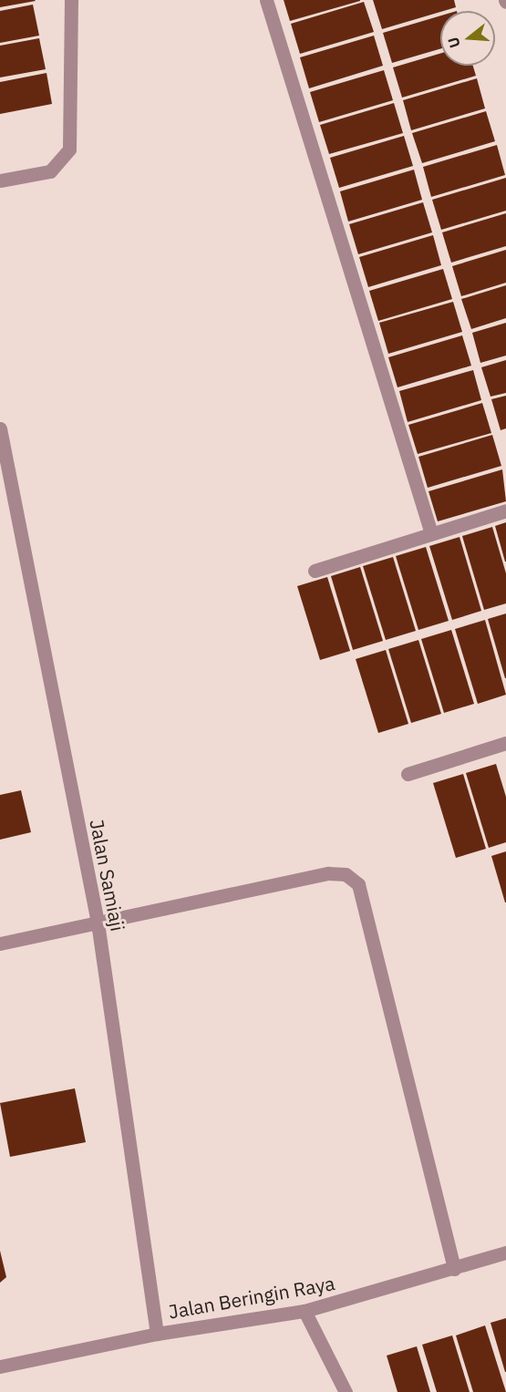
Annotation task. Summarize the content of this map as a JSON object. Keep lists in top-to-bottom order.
{
  "streets": {
    "street": ["Jalan Samiaji", "Jalan Beringin Raya"]
  },
  "crossings": [
    ["Jalan Samiaji", "Jalan Beringin Raya"]
  ],
  "north": "left"
}
